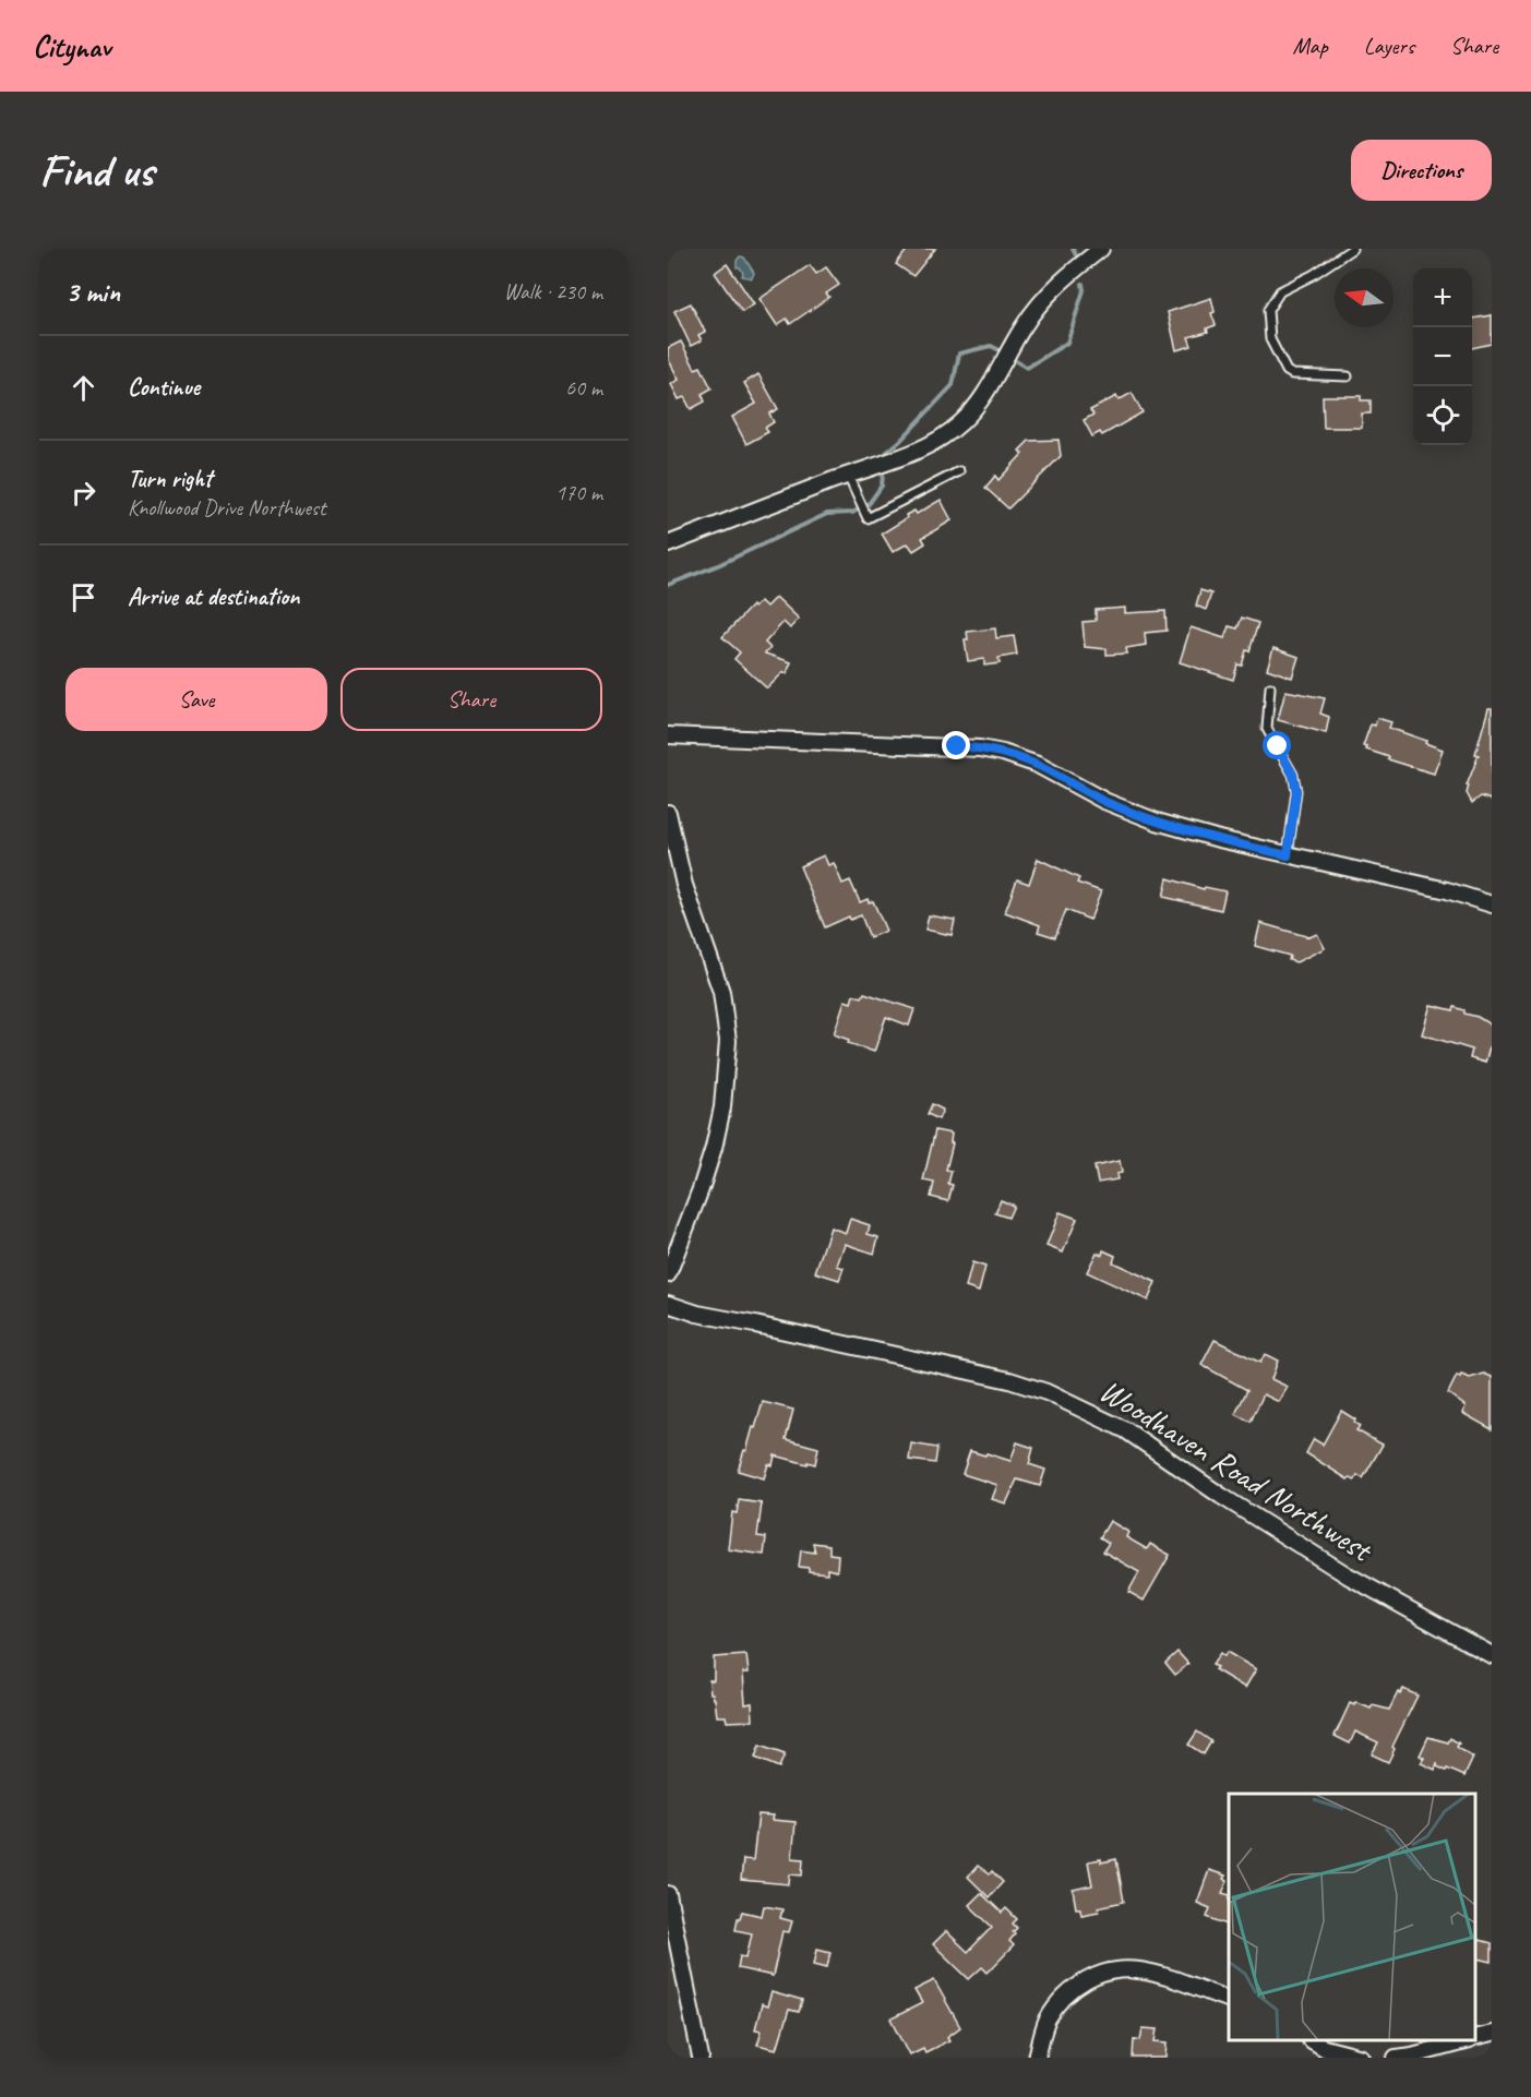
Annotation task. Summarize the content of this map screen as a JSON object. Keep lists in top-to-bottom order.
{
  "streets": {
    "street": ["Woodhaven Road Northwest"]
  },
  "north": "left",
  "page": {
    "header": "Citynav",
    "nav": ["Map", "Layers", "Share"],
    "buttons": [
      "Directions",
      ["Save", "Share"]
    ],
    "title": "Find us",
    "heading": ["3 min", "Walk · 230 m"],
    "map_buttons": ["+", "−"],
    "list": [
      ["Continue", "60 m"],
      ["Turn right", "Knollwood Drive Northwest", "170 m"],
      "Arrive at destination"
    ]
  }
}
